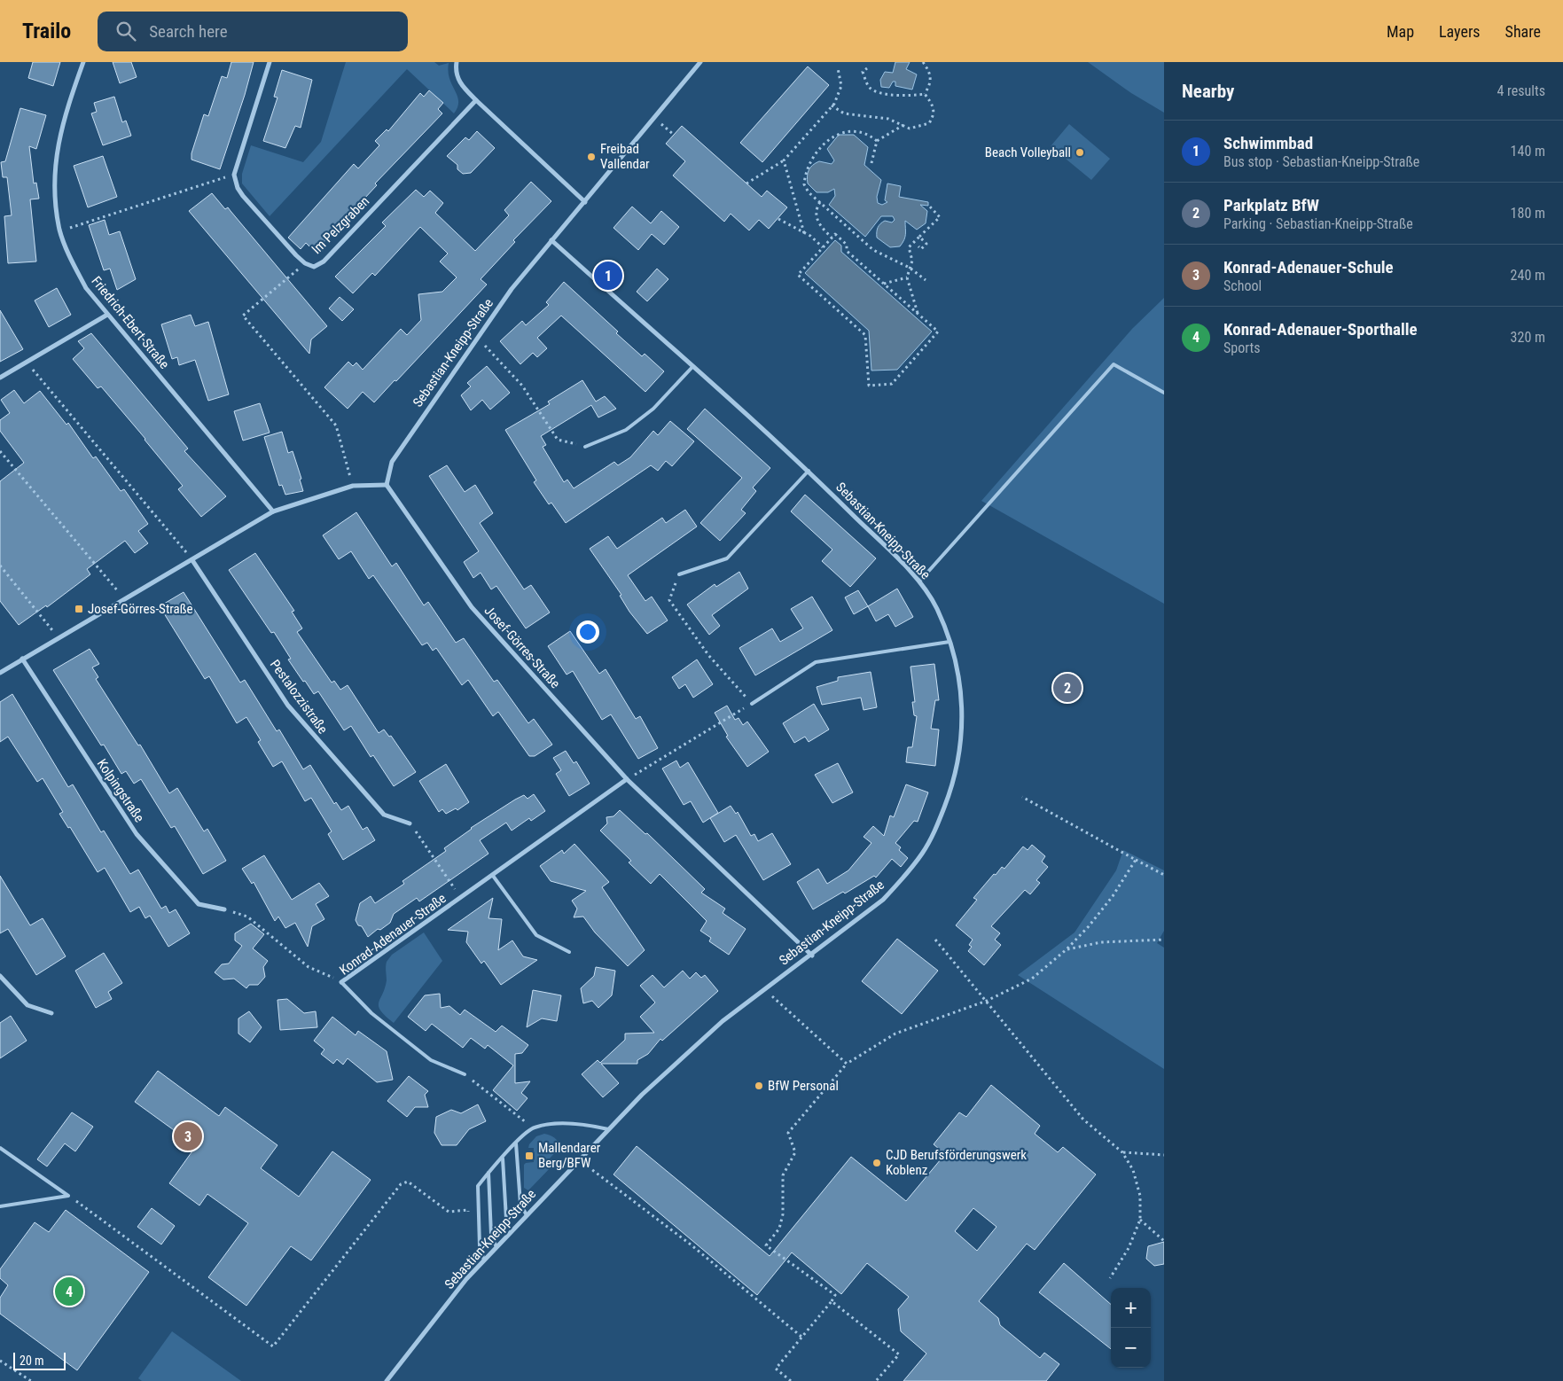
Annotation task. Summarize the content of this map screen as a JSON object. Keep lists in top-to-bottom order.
{
  "streets": {
    "street": [
      "Im Pelzgraben",
      "Friedrich-Ebert-Straße",
      "Sebastian-Kneipp-Straße",
      "Josef-Görres-Straße",
      "Pestalozzistraße",
      "Kolpingstraße",
      "Konrad-Adenauer-Straße"
    ]
  },
  "crossings": [
    ["Sebastian-Kneipp-Straße", "Josef-Görres-Straße"],
    ["Josef-Görres-Straße", "Konrad-Adenauer-Straße"]
  ],
  "places": {
    "other": [
      "Beach Volleyball",
      "Freibad Vallendar",
      "BfW Personal",
      "CJD Berufsförderungswerk Koblenz"
    ],
    "transit": ["Josef-Görres-Straße", "Mallendarer Berg/BFW"]
  },
  "scale_bar": "20 m",
  "page": {
    "header": "Trailo",
    "search": "Search here",
    "nav": ["Map", "Layers", "Share"],
    "heading": ["Nearby", "4 results"],
    "list": [
      {
        "mark": "1",
        "name": "Schwimmbad",
        "note": "Bus stop · Sebastian-Kneipp-Straße",
        "value": "140 m"
      },
      {
        "mark": "2",
        "name": "Parkplatz BfW",
        "note": "Parking · Sebastian-Kneipp-Straße",
        "value": "180 m"
      },
      {
        "mark": "3",
        "name": "Konrad-Adenauer-Schule",
        "note": "School",
        "value": "240 m"
      },
      {
        "mark": "4",
        "name": "Konrad-Adenauer-Sporthalle",
        "note": "Sports",
        "value": "320 m"
      }
    ],
    "pins": [
      "1",
      "2",
      "3",
      "4"
    ],
    "map_buttons": ["+", "−"],
    "scale": "20 m"
  }
}
